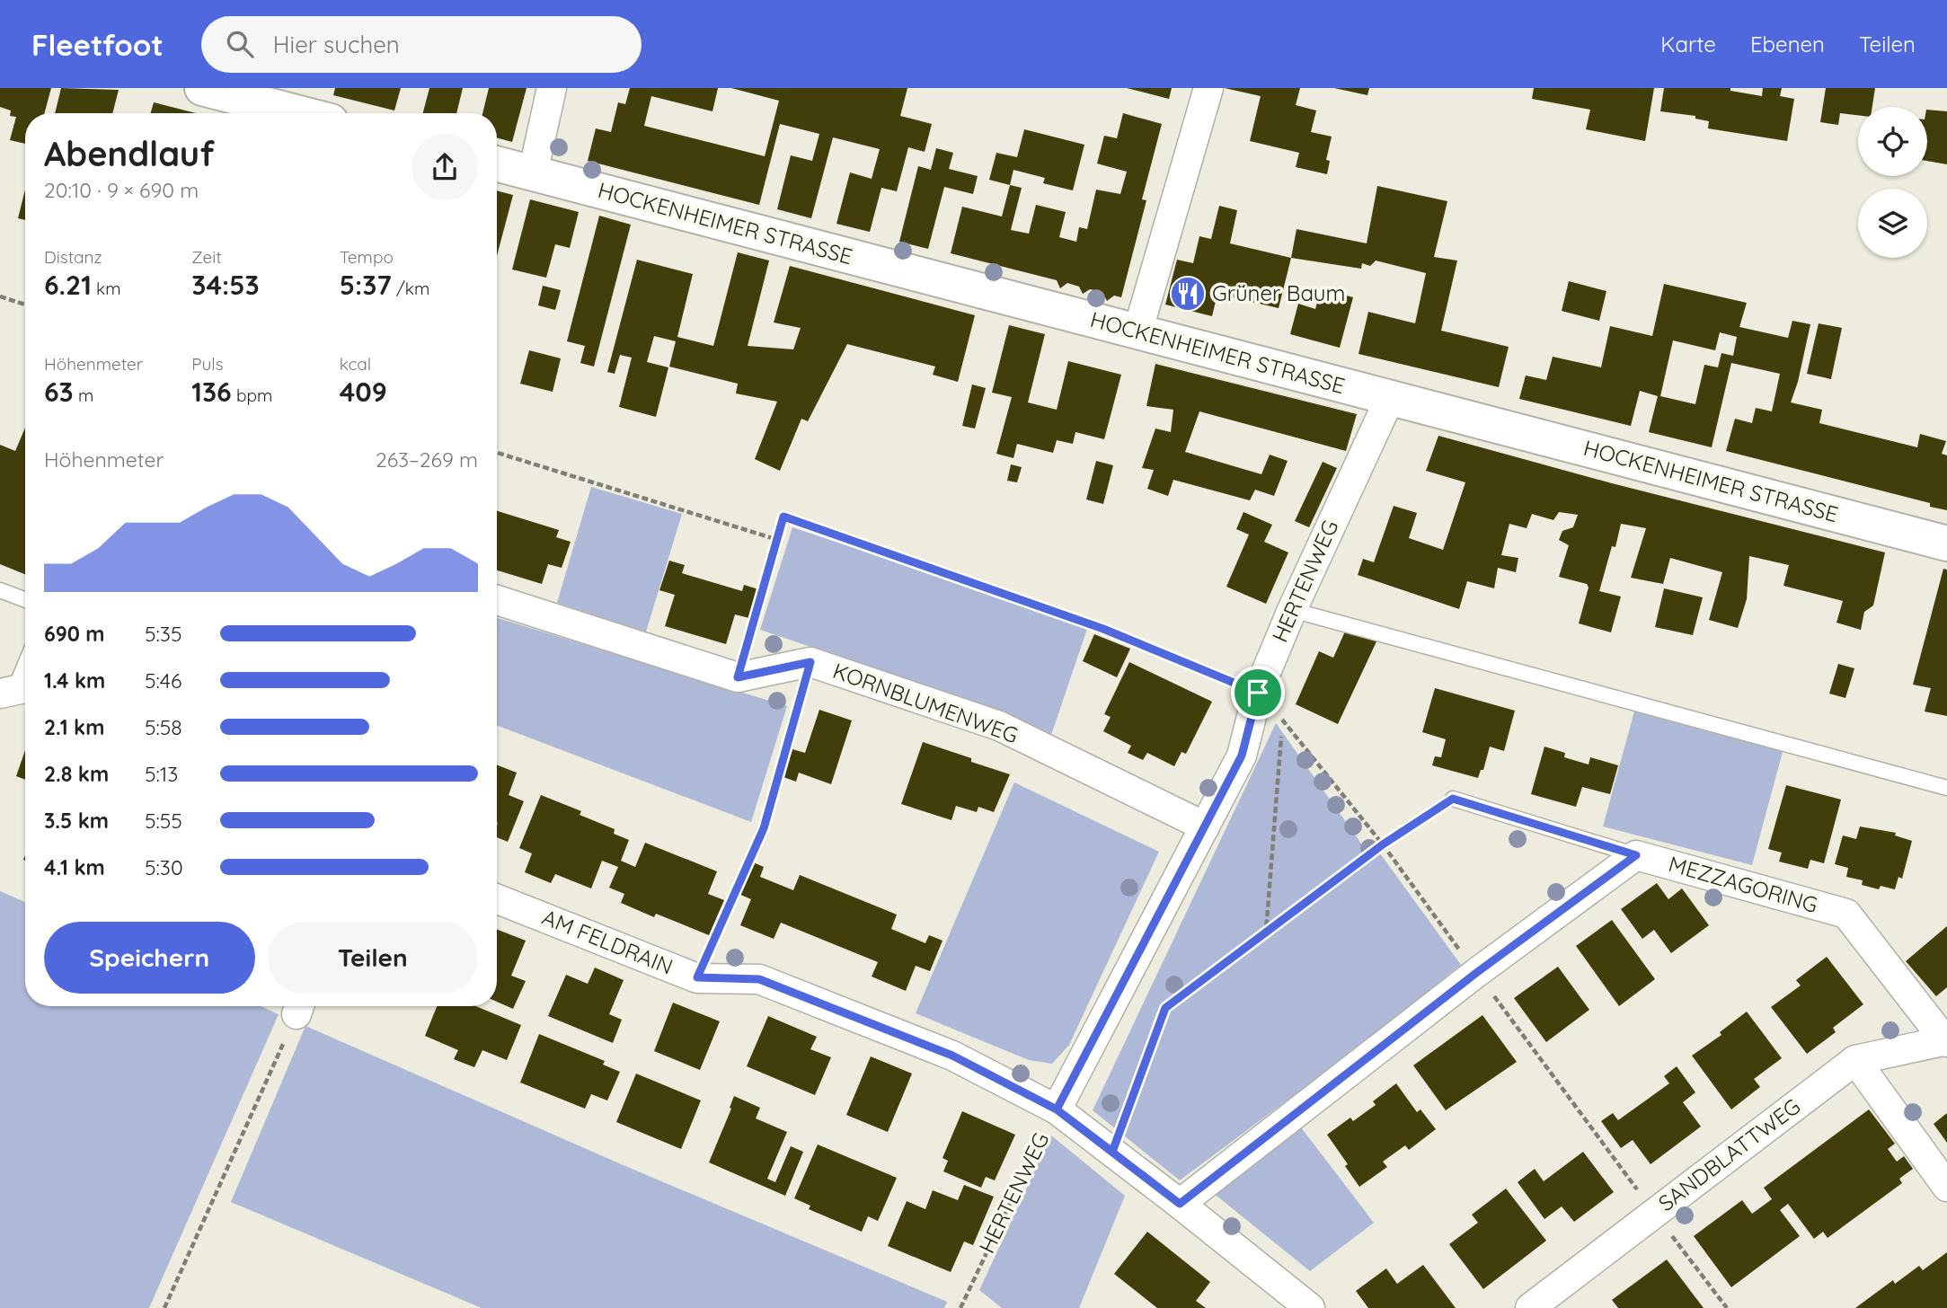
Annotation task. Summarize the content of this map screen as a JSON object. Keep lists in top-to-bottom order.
{
  "streets": {
    "street": [
      "HOCKENHEIMER STRASSE",
      "HERTENWEG",
      "KORNBLUMENWEG",
      "MEZZAGORING",
      "AM FELDRAIN",
      "SANDBLATTWEG"
    ]
  },
  "crossings": [
    ["HOCKENHEIMER STRASSE", "HERTENWEG"],
    ["HERTENWEG", "KORNBLUMENWEG"],
    ["HERTENWEG", "AM FELDRAIN"],
    ["MEZZAGORING", "SANDBLATTWEG"]
  ],
  "places": {
    "restaurant": ["Grüner Baum"]
  },
  "page": {
    "header": "Fleetfoot",
    "search": "Hier suchen",
    "nav": ["Karte", "Ebenen", "Teilen"],
    "heading": ["Abendlauf", "20:10 · 9 × 690 m"],
    "stats": [
      ["Distanz", "6.21 km"],
      ["Zeit", "34:53"],
      ["Tempo", "5:37 /km"],
      ["Höhenmeter", "63 m"],
      ["Puls", "136 bpm"],
      ["kcal", "409"]
    ],
    "chart": ["Höhenmeter", "263–269 m"],
    "list": [
      {
        "name": "690 m",
        "note": "5:35"
      },
      {
        "name": "1.4 km",
        "note": "5:46"
      },
      {
        "name": "2.1 km",
        "note": "5:58"
      },
      {
        "name": "2.8 km",
        "note": "5:13"
      },
      {
        "name": "3.5 km",
        "note": "5:55"
      },
      {
        "name": "4.1 km",
        "note": "5:30"
      }
    ],
    "buttons": ["Speichern", "Teilen"]
  }
}
